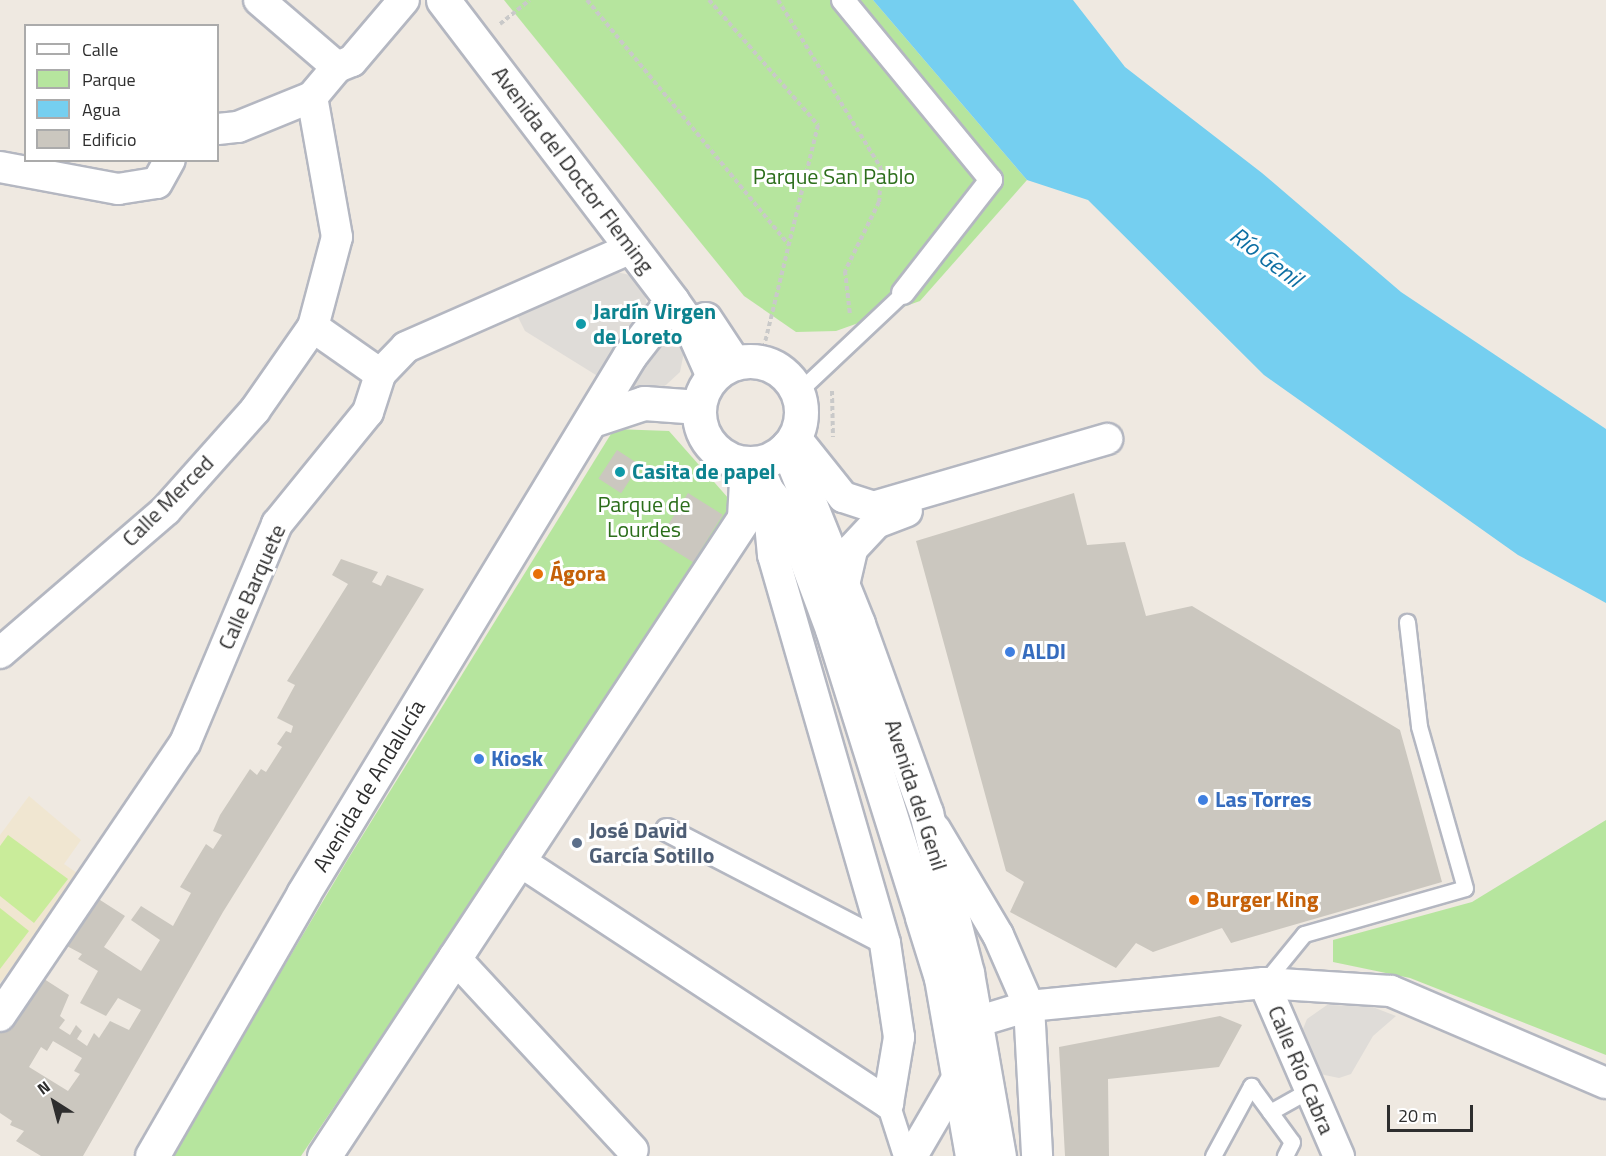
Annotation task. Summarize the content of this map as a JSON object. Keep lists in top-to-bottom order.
{
  "streets": {
    "street": [
      "Avenida del Doctor Fleming",
      "Calle Merced",
      "Calle Barquete",
      "Avenida de Andalucía",
      "Avenida del Genil",
      "Calle Río Cabra"
    ]
  },
  "crossings": [
    ["Avenida del Doctor Fleming", "Calle Barquete"],
    ["Avenida del Doctor Fleming", "Avenida de Andalucía"],
    ["Avenida del Doctor Fleming", "Avenida del Genil"]
  ],
  "water": ["Río Genil"],
  "parks": ["Parque San Pablo", "Parque de Lourdes"],
  "places": [
    "Jardín Virgen de Loreto",
    "Casita de papel",
    "Ágora",
    "ALDI",
    "Kiosk",
    "Las Torres",
    "José David García Sotillo",
    "Burger King"
  ],
  "legend": [
    "Calle",
    "Parque",
    "Agua",
    "Edificio"
  ],
  "scale_bar": "20 m",
  "north": "top left"
}
